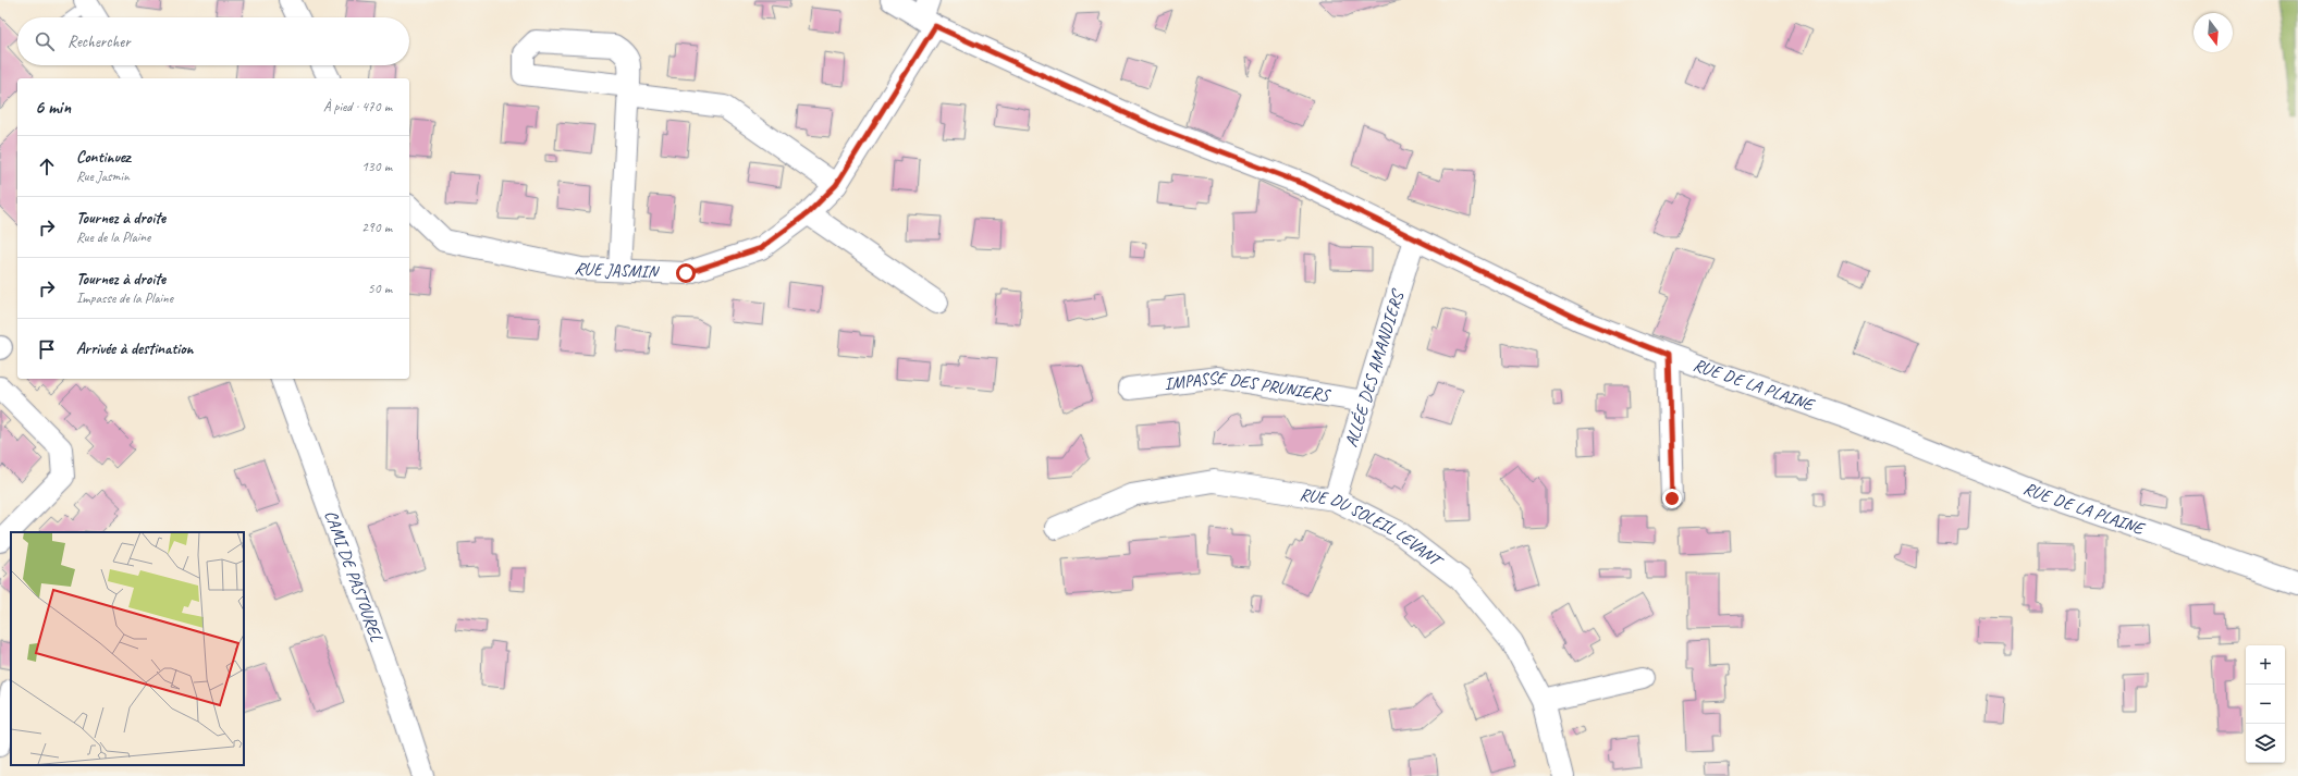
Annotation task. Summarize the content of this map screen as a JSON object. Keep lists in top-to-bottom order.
{
  "streets": {
    "street": [
      "RUE JASMIN",
      "ALLÉE DES AMANDIERS",
      "RUE DE LA PLAINE",
      "IMPASSE DES PRUNIERS",
      "RUE DU SOLEIL LEVANT",
      "CAMI DE PASTOUREL"
    ]
  },
  "crossings": [
    ["RUE JASMIN", "RUE DE LA PLAINE"],
    ["ALLÉE DES AMANDIERS", "RUE DE LA PLAINE"],
    ["ALLÉE DES AMANDIERS", "IMPASSE DES PRUNIERS"],
    ["ALLÉE DES AMANDIERS", "RUE DU SOLEIL LEVANT"]
  ],
  "north": "bottom",
  "page": {
    "search": "Rechercher",
    "heading": ["6 min", "À pied · 470 m"],
    "list": [
      ["Continuez", "Rue Jasmin", "130 m"],
      ["Tournez à droite", "Rue de la Plaine", "290 m"],
      ["Tournez à droite", "Impasse de la Plaine", "50 m"],
      "Arrivée à destination"
    ],
    "map_buttons": ["+", "−"]
  }
}
